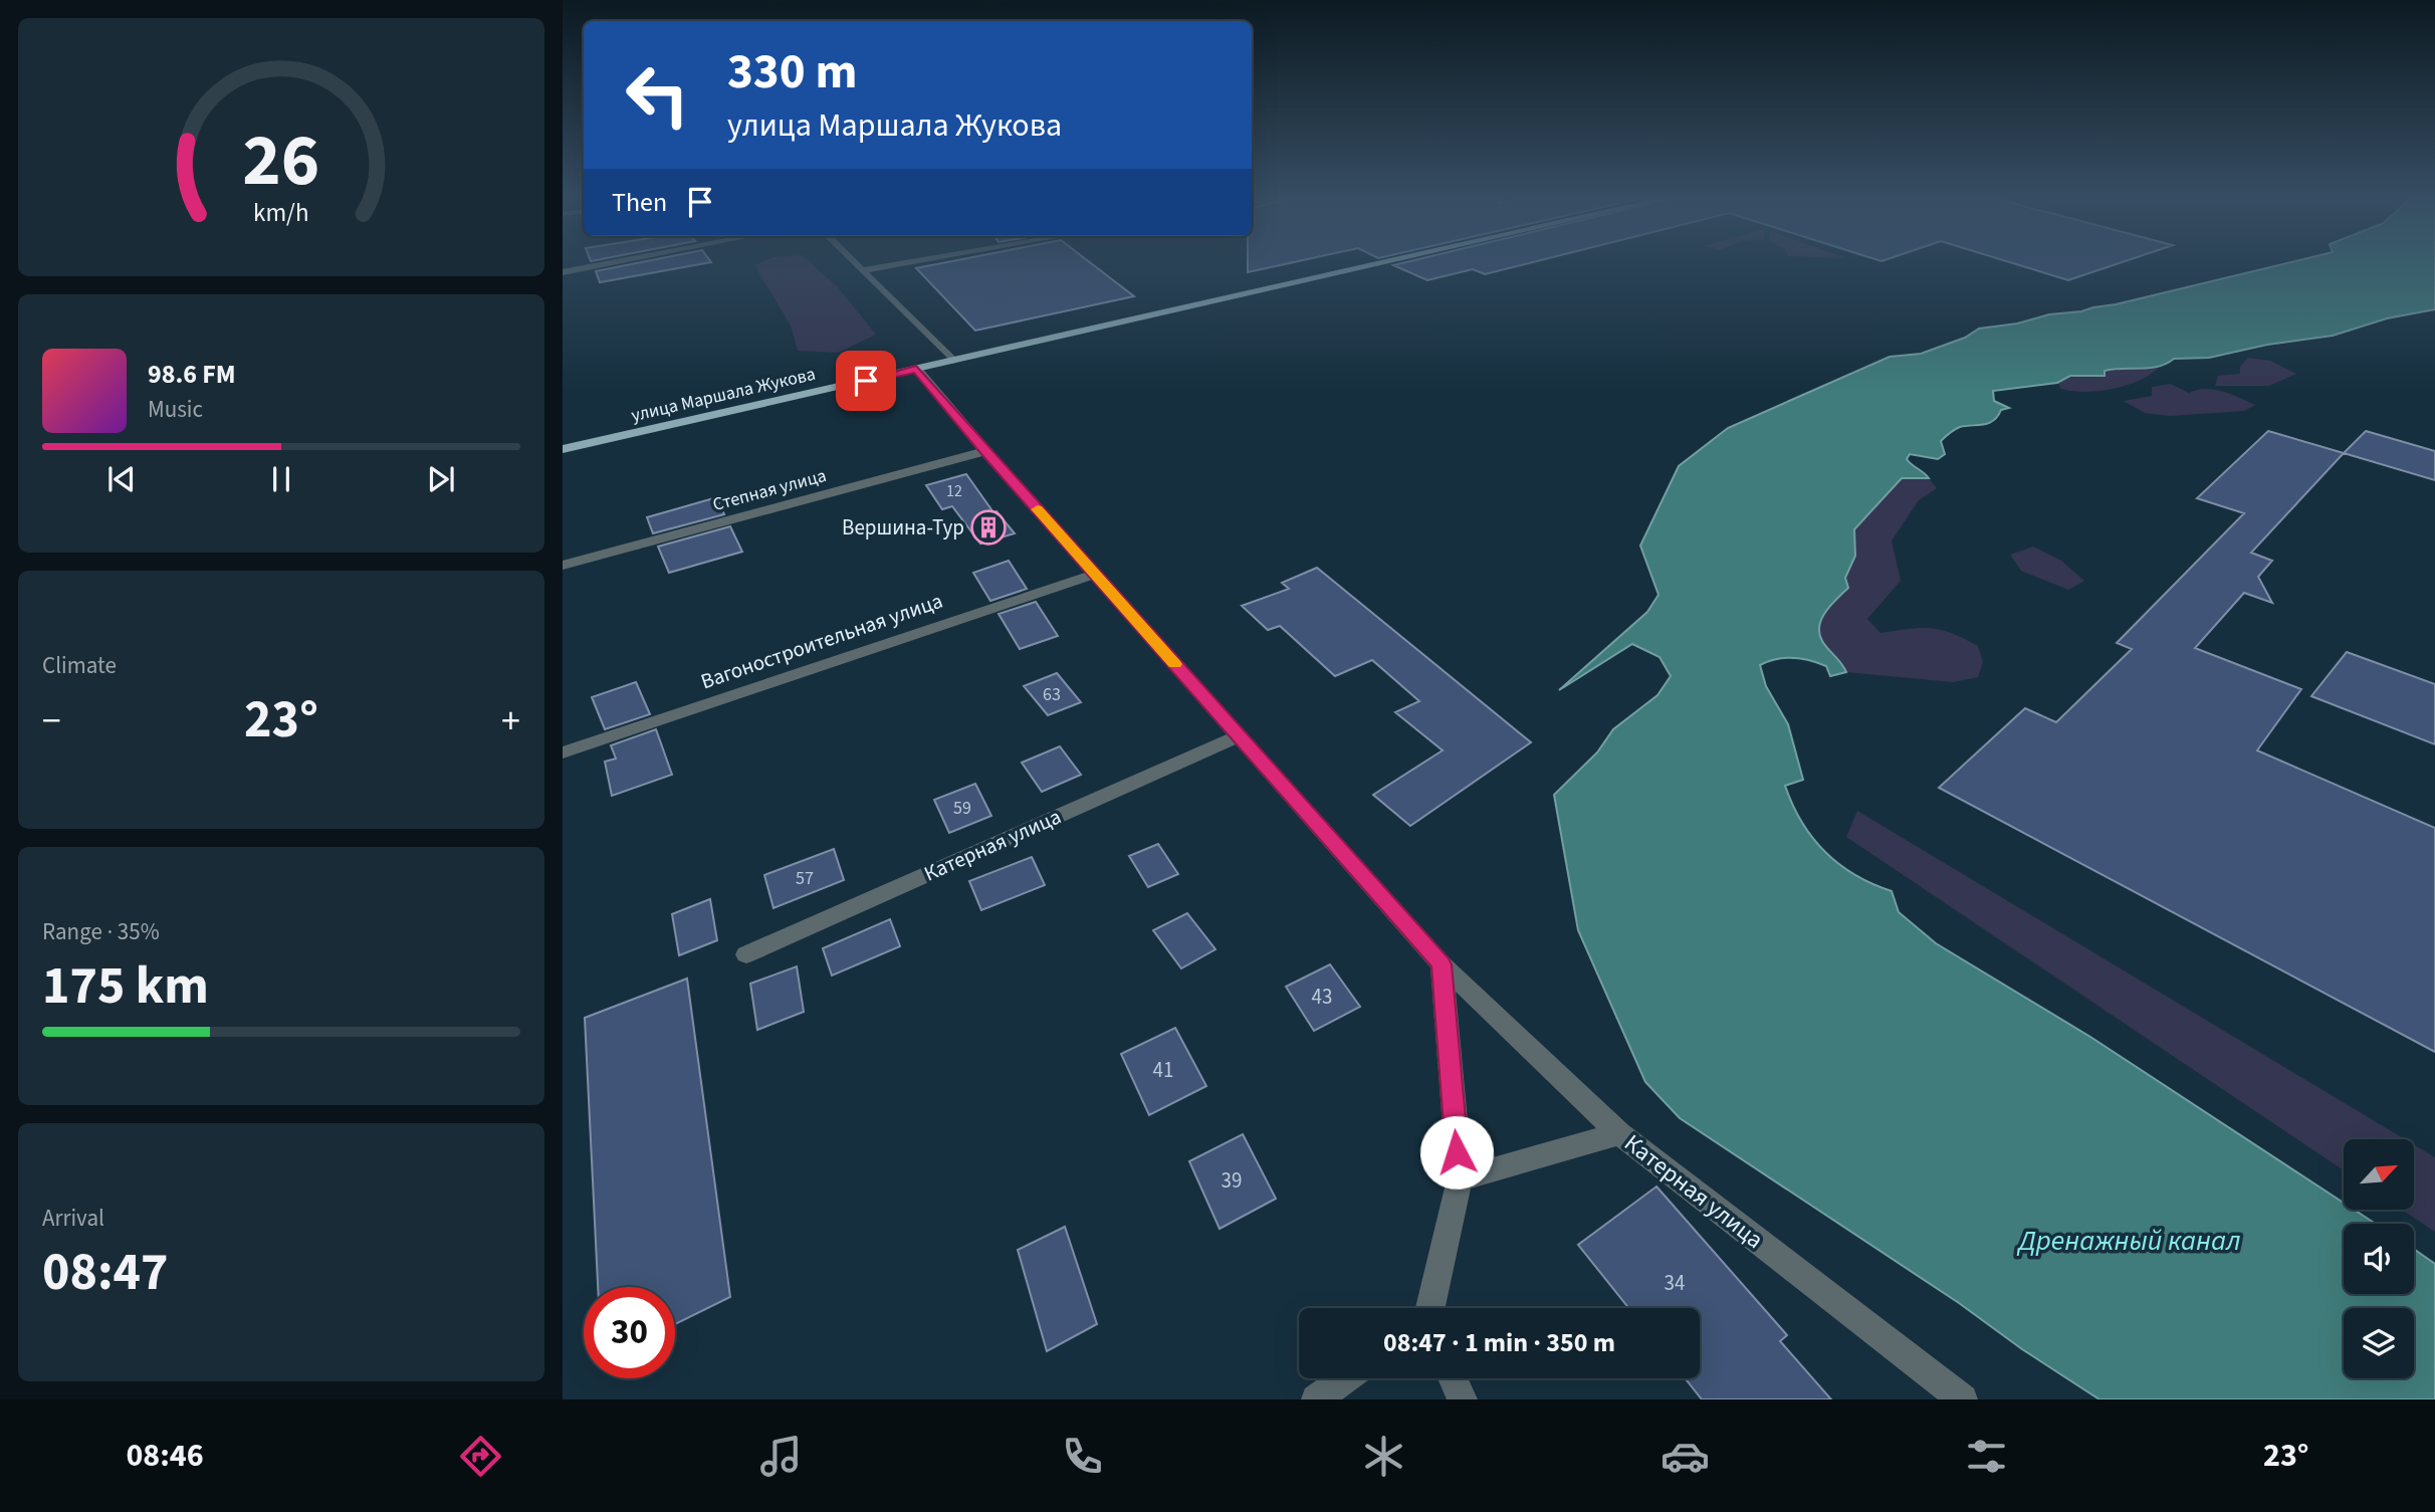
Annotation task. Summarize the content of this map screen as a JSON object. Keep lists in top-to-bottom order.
{
  "streets": {
    "main road": ["улица Маршала Жукова"],
    "street": ["Степная улица", "Вагоностроительная улица", "Катерная улица"]
  },
  "crossings": [
    ["улица Маршала Жукова", "Катерная улица"],
    ["Степная улица", "Катерная улица"],
    ["Вагоностроительная улица", "Катерная улица"]
  ],
  "water": ["Дренажный канал"],
  "places": {
    "building": ["Вершина-Тур"]
  },
  "house_numbers": [
    "12",
    "63",
    "59",
    "57",
    "43",
    "41",
    "39",
    "34"
  ],
  "north": "top right",
  "page": {
    "turn": ["330 m", "улица Маршала Жукова"],
    "then": "Then",
    "song": ["98.6 FM", "Music"],
    "tile": [
      "Climate",
      ["Range · 35%", "175 km"],
      ["Arrival", "08:47"]
    ],
    "heat": ["−", "23°", "+"],
    "limit": "30",
    "trip": "08:47 · 1 min · 350 m",
    "tabs": ["08:46", "23°"],
    "gauge": ["26", "km/h"]
  }
}
